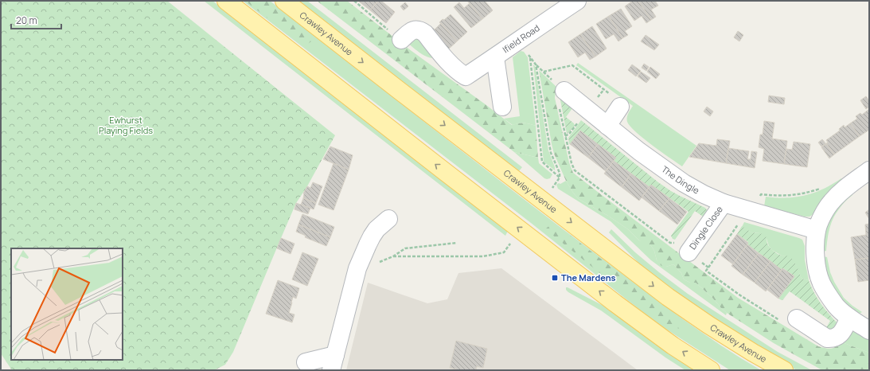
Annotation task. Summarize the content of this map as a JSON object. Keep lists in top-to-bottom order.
{
  "streets": {
    "main road": ["Crawley Avenue"],
    "street": ["Ifield Road", "The Dingle", "Dingle Close"]
  },
  "crossings": [
    ["The Dingle", "Dingle Close"]
  ],
  "parks": ["Ewhurst Playing Fields"],
  "places": {
    "transit": ["The Mardens"]
  },
  "scale_bar": "20 m"
}
